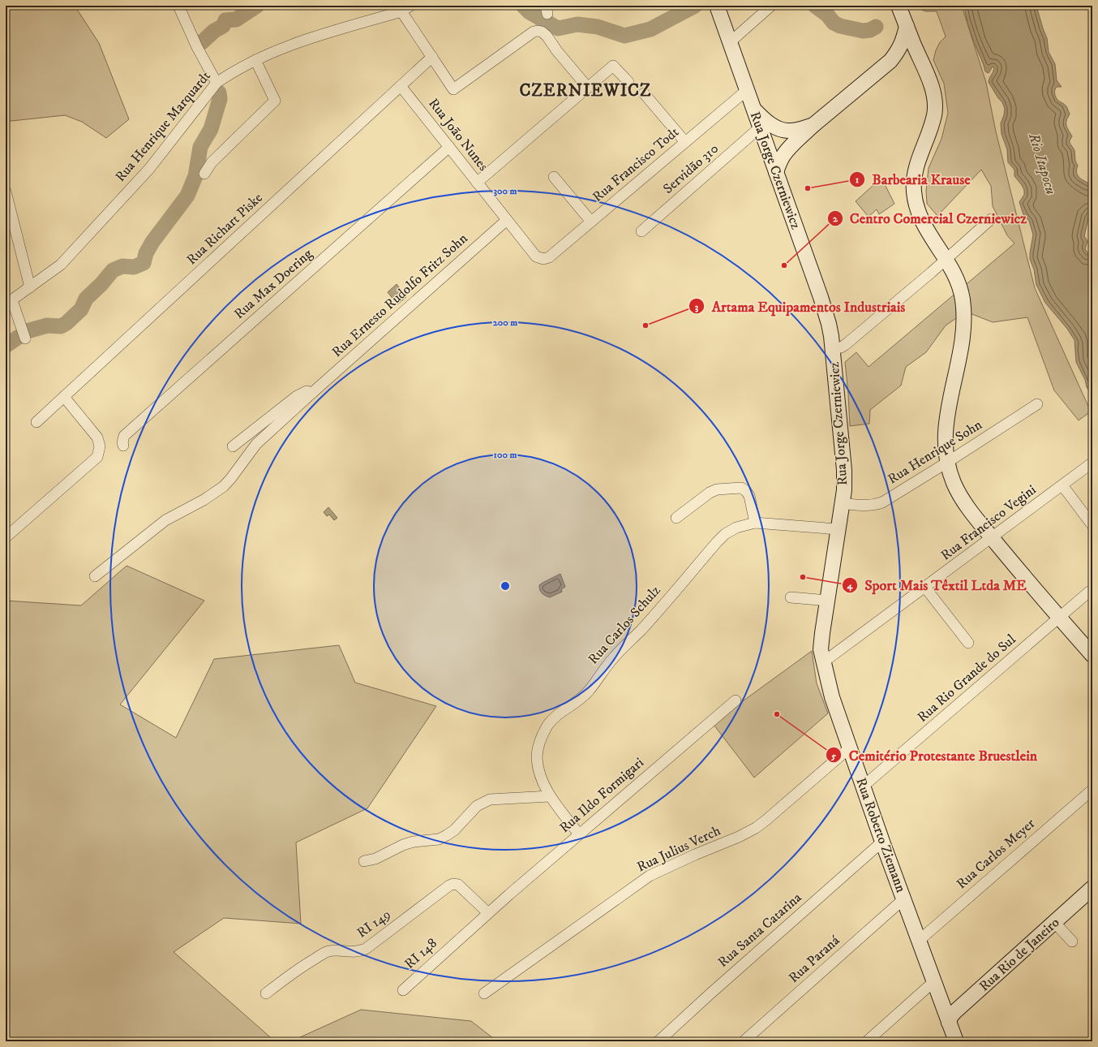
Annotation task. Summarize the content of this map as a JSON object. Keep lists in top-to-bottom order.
{
  "streets": {
    "main road": ["Rua Jorge Czerniewicz", "Rua Roberto Ziemann", "Rua Rio de Janeiro"],
    "street": [
      "Rua Henrique Marquardt",
      "Rua João Nunes",
      "Rua Francisco Todt",
      "Servidão 310",
      "Rua Richart Piske",
      "Rua Max Doering",
      "Rua Ernesto Rudolfo Fritz Sohn",
      "Rua Henrique Sohn",
      "Rua Francisco Vegini",
      "Rua Carlos Schulz",
      "Rua Rio Grande do Sul",
      "Rua Ildo Formigari",
      "Rua Julius Verch",
      "Rua Carlos Meyer",
      "RI 149",
      "Rua Santa Catarina",
      "RI 148",
      "Rua Paraná"
    ]
  },
  "crossings": [
    ["Rua João Nunes", "Rua Francisco Todt"],
    ["Rua João Nunes", "Rua Richart Piske"],
    ["Rua João Nunes", "Rua Max Doering"],
    ["Rua João Nunes", "Rua Ernesto Rudolfo Fritz Sohn"],
    ["Rua Francisco Todt", "Rua Jorge Czerniewicz"],
    ["Servidão 310", "Rua Jorge Czerniewicz"],
    ["Rua Jorge Czerniewicz", "Rua Henrique Sohn"],
    ["Rua Jorge Czerniewicz", "Rua Carlos Schulz"],
    ["Rua Jorge Czerniewicz", "Rua Roberto Ziemann"],
    ["Rua Francisco Vegini", "Rua Roberto Ziemann"],
    ["Rua Carlos Schulz", "Rua Ildo Formigari"],
    ["Rua Carlos Schulz", "Rua Roberto Ziemann"],
    ["Rua Rio Grande do Sul", "Rua Roberto Ziemann"],
    ["Rua Ildo Formigari", "RI 149"],
    ["Rua Ildo Formigari", "RI 148"],
    ["Rua Roberto Ziemann", "Rua Julius Verch"],
    ["Rua Roberto Ziemann", "Rua Carlos Meyer"],
    ["Rua Roberto Ziemann", "Rua Santa Catarina"],
    ["Rua Roberto Ziemann", "Rua Rio de Janeiro"],
    ["Rua Roberto Ziemann", "Rua Paraná"]
  ],
  "districts": ["CZERNIEWICZ"],
  "water": ["Rio Itapocu"],
  "places": [
    "Barbearia Krause",
    "Centro Comercial Czerniewicz",
    "Artama Equipamentos Industriais",
    "Sport Mais Têxtil Ltda ME",
    "Cemitério Protestante Bruestlein"
  ],
  "rings": ["300 m", "200 m", "100 m"]
}
